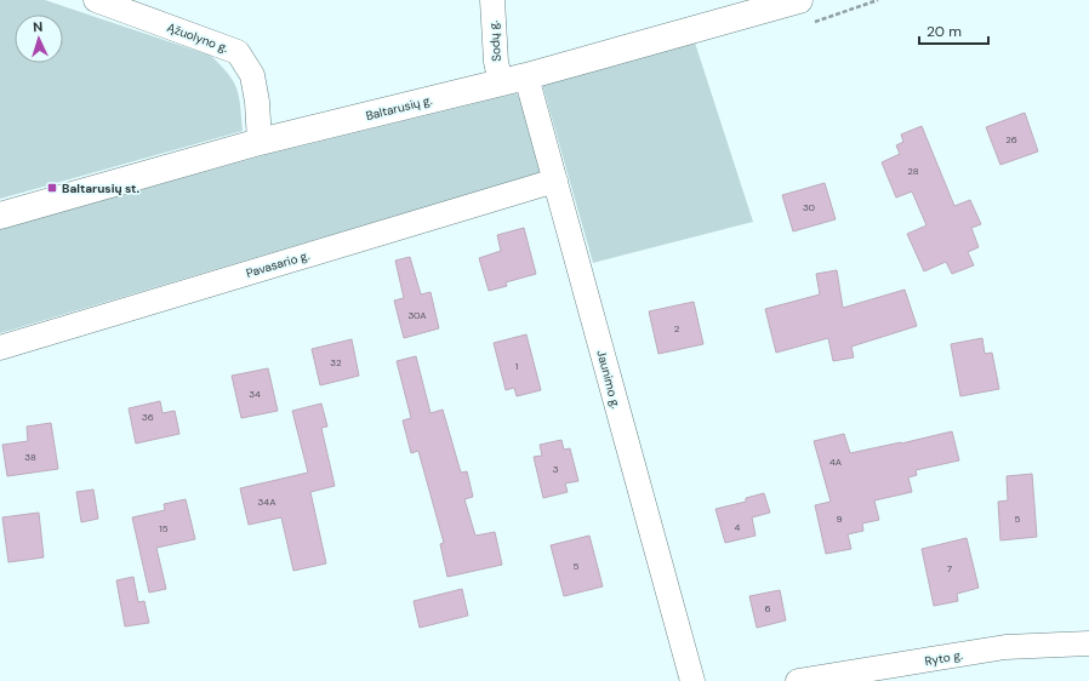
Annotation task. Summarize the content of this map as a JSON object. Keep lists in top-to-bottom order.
{
  "streets": {
    "main road": ["Baltarusių g."],
    "street": [
      "Ąžuolyno g.",
      "Sodų g.",
      "Pavasario g.",
      "Jaunimo g.",
      "Ryto g."
    ]
  },
  "crossings": [
    ["Ąžuolyno g.", "Baltarusių g."],
    ["Sodų g.", "Baltarusių g."],
    ["Baltarusių g.", "Jaunimo g."],
    ["Pavasario g.", "Jaunimo g."]
  ],
  "places": {
    "transit": ["Baltarusių st."]
  },
  "house_numbers": [
    "26",
    "28",
    "30",
    "30A",
    "2",
    "32",
    "1",
    "34",
    "36",
    "38",
    "4A",
    "3",
    "34A",
    "9",
    "5",
    "4",
    "15",
    "5",
    "7",
    "6"
  ],
  "scale_bar": "20 m",
  "north": "top"
}
